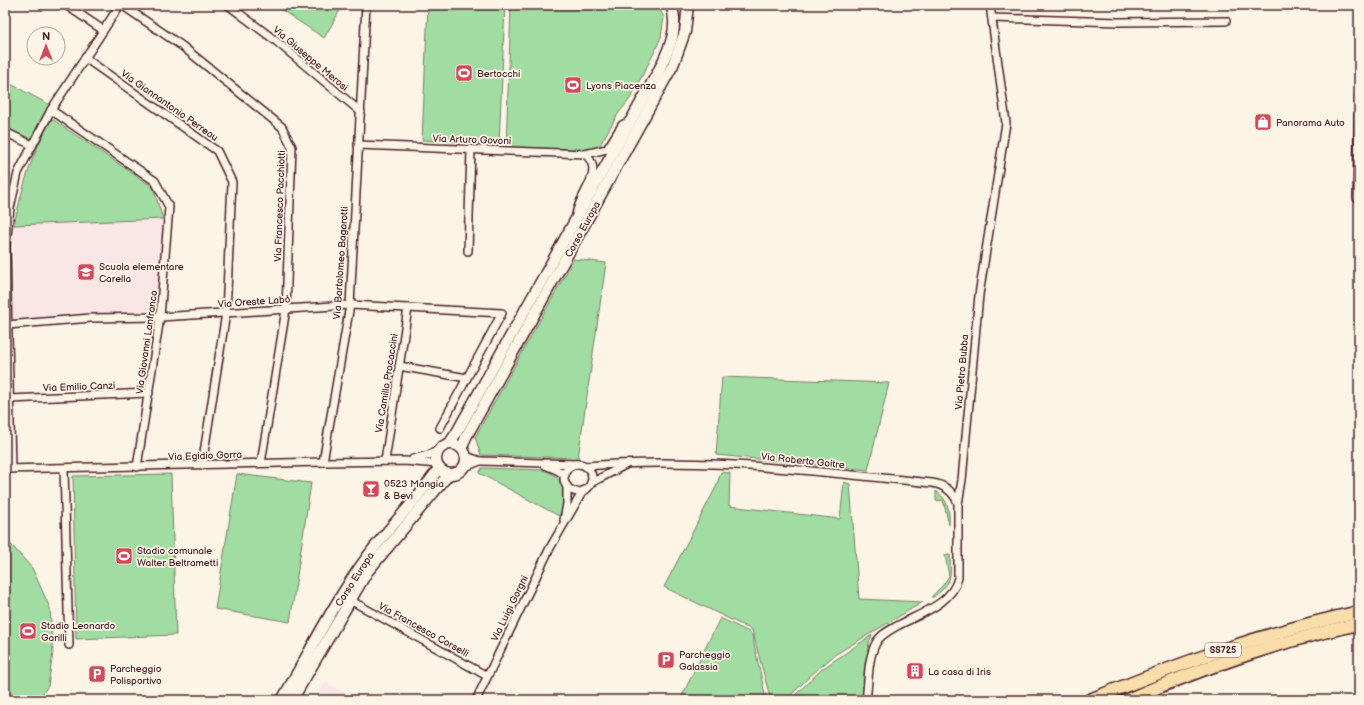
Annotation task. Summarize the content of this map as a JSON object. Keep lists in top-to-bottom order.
{
  "streets": {
    "highway": ["SS725"],
    "main road": ["Corso Europa"],
    "street": [
      "Via Giuseppe Merosi",
      "Via Giannantonio Perreau",
      "Via Arturo Govoni",
      "Via Francesco Pacchiotti",
      "Via Bartolomeo Bagarotti",
      "Via Oreste Labò",
      "Via Giovanni Lanfranco",
      "Via Pietro Bubba",
      "Via Camillo Procaccini",
      "Via Emilio Canzi",
      "Via Egidio Gorra",
      "Via Roberto Goitre",
      "Via Luigi Gorgni",
      "Via Francesco Corselli"
    ]
  },
  "crossings": [
    ["Via Giuseppe Merosi", "Via Bartolomeo Bagarotti"],
    ["Via Giannantonio Perreau", "Via Oreste Labò"],
    ["Via Giannantonio Perreau", "Via Egidio Gorra"],
    ["Via Arturo Govoni", "Corso Europa"],
    ["Via Arturo Govoni", "Via Bartolomeo Bagarotti"],
    ["Via Francesco Pacchiotti", "Via Oreste Labò"],
    ["Via Francesco Pacchiotti", "Via Egidio Gorra"],
    ["Corso Europa", "Via Egidio Gorra"],
    ["Corso Europa", "Via Francesco Corselli"],
    ["Via Bartolomeo Bagarotti", "Via Oreste Labò"],
    ["Via Bartolomeo Bagarotti", "Via Egidio Gorra"],
    ["Via Oreste Labò", "Via Giovanni Lanfranco"],
    ["Via Oreste Labò", "Via Camillo Procaccini"],
    ["Via Giovanni Lanfranco", "Via Emilio Canzi"],
    ["Via Giovanni Lanfranco", "Via Egidio Gorra"],
    ["Via Pietro Bubba", "Via Roberto Goitre"],
    ["Via Camillo Procaccini", "Via Egidio Gorra"],
    ["Via Roberto Goitre", "Via Luigi Gorgni"],
    ["Via Luigi Gorgni", "Via Francesco Corselli"]
  ],
  "places": {
    "sports": [
      "Bertocchi",
      "Lyons Piacenza",
      "Stadio comunale Walter Beltrametti",
      "Stadio Leonardo Garilli"
    ],
    "shop": ["Panorama Auto"],
    "school or university": ["Scuola elementare Carella"],
    "bar": ["0523 Mangia & Bevi"],
    "parking": ["Parcheggio Galassia", "Parcheggio Polisportivo"],
    "building": ["La casa di Iris"]
  },
  "north": "top"
}
